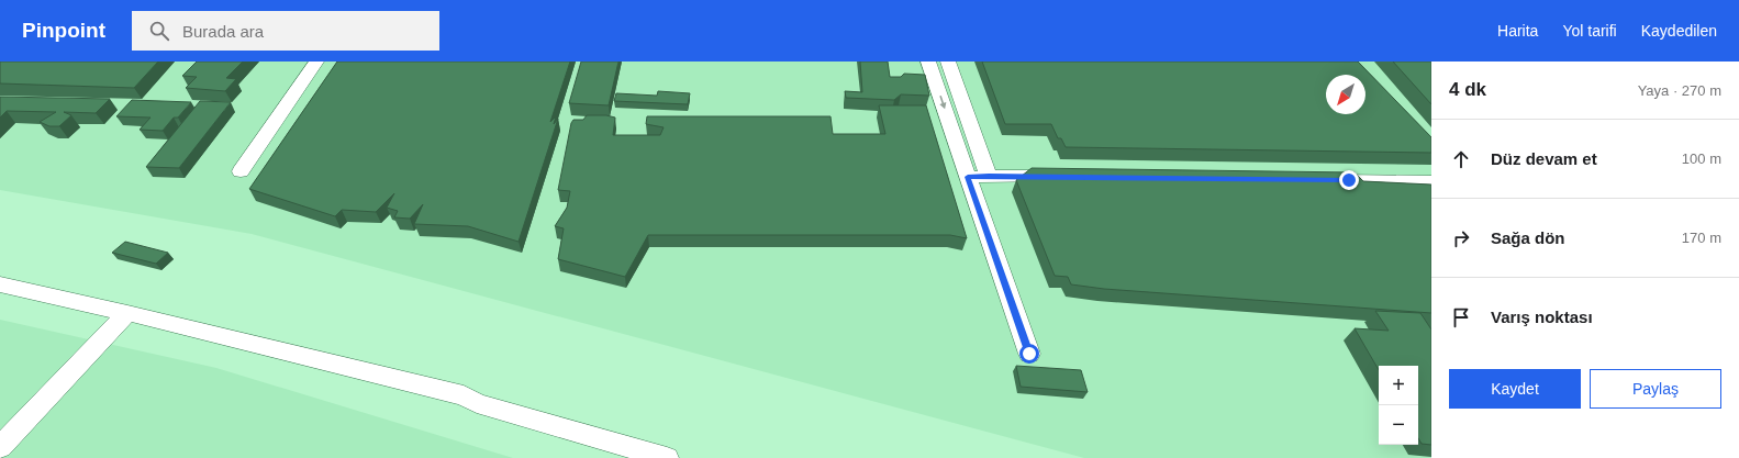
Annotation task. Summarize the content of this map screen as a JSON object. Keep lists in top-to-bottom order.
{
  "north": "bottom left",
  "page": {
    "header": "Pinpoint",
    "search": "Burada ara",
    "nav": ["Harita", "Yol tarifi", "Kaydedilen"],
    "heading": ["4 dk", "Yaya · 270 m"],
    "list": [
      ["Düz devam et", "100 m"],
      ["Sağa dön", "170 m"],
      "Varış noktası"
    ],
    "buttons": ["Kaydet", "Paylaş"],
    "map_buttons": ["+", "−"]
  }
}
